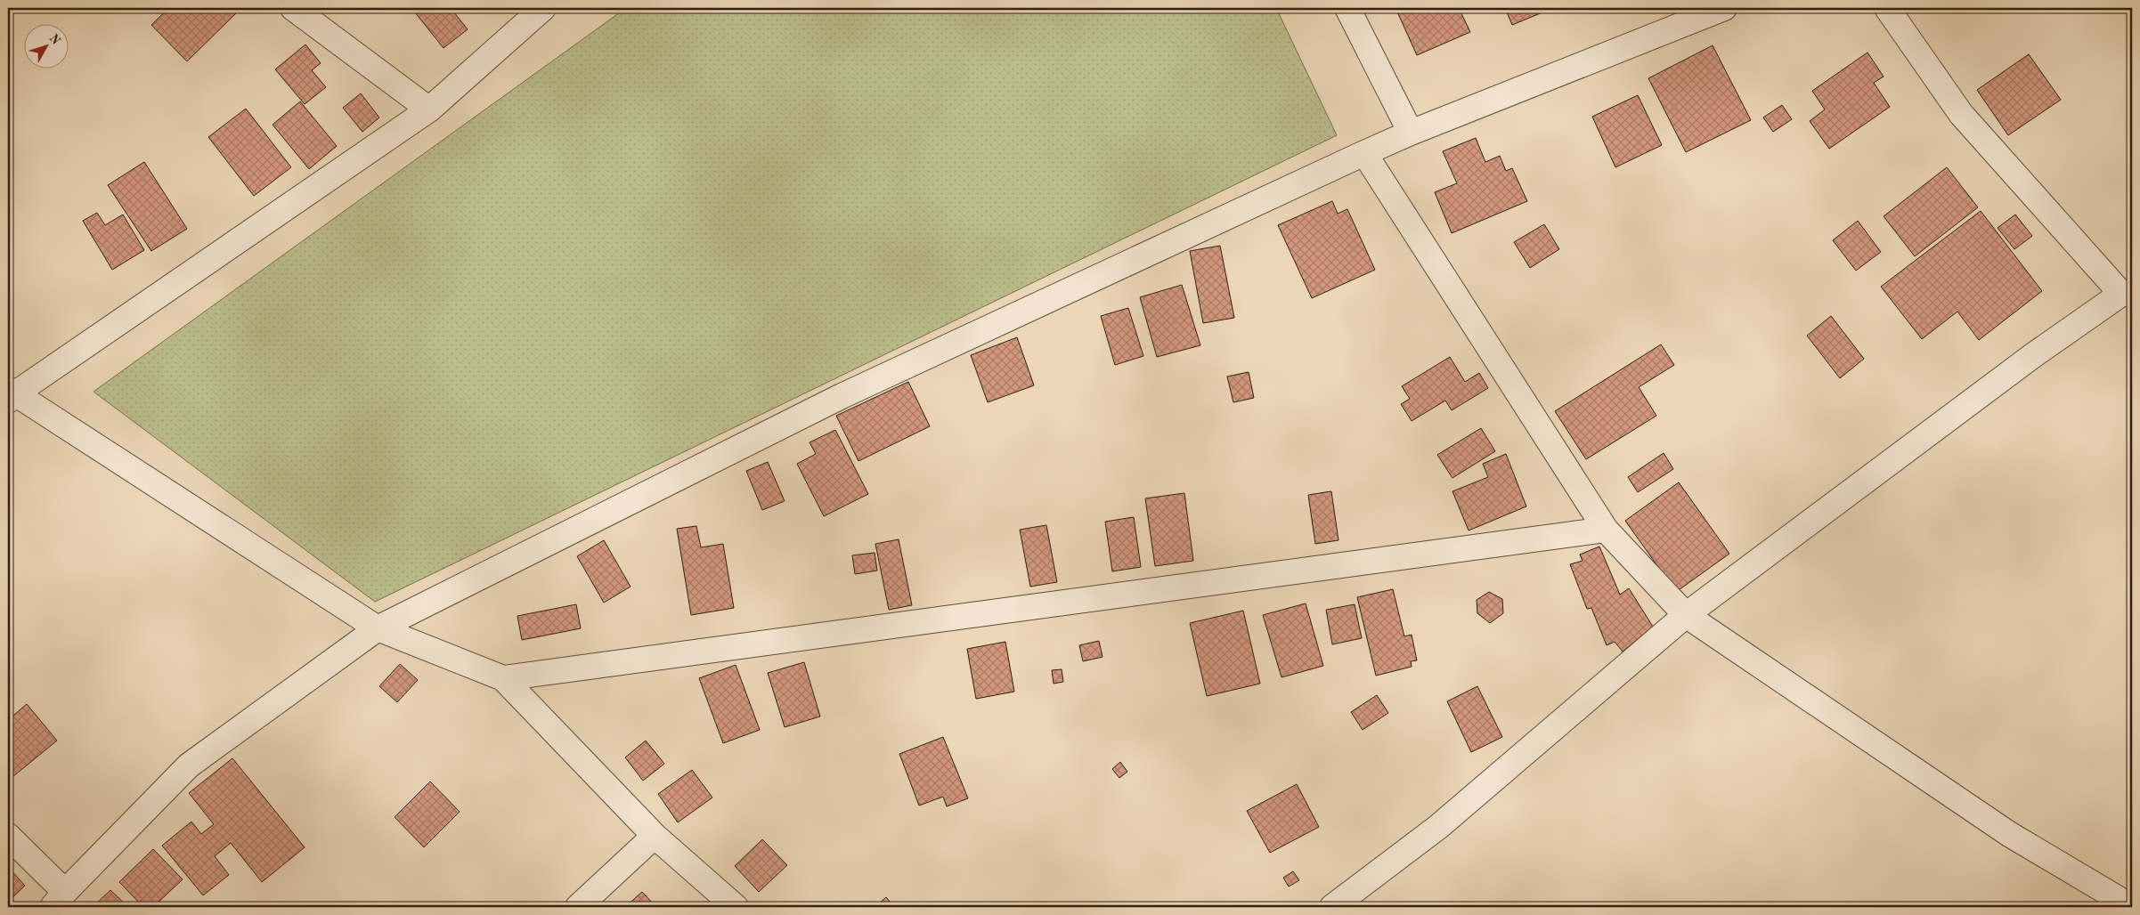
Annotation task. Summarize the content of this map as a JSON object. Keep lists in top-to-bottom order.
{
  "north": "top right"
}
